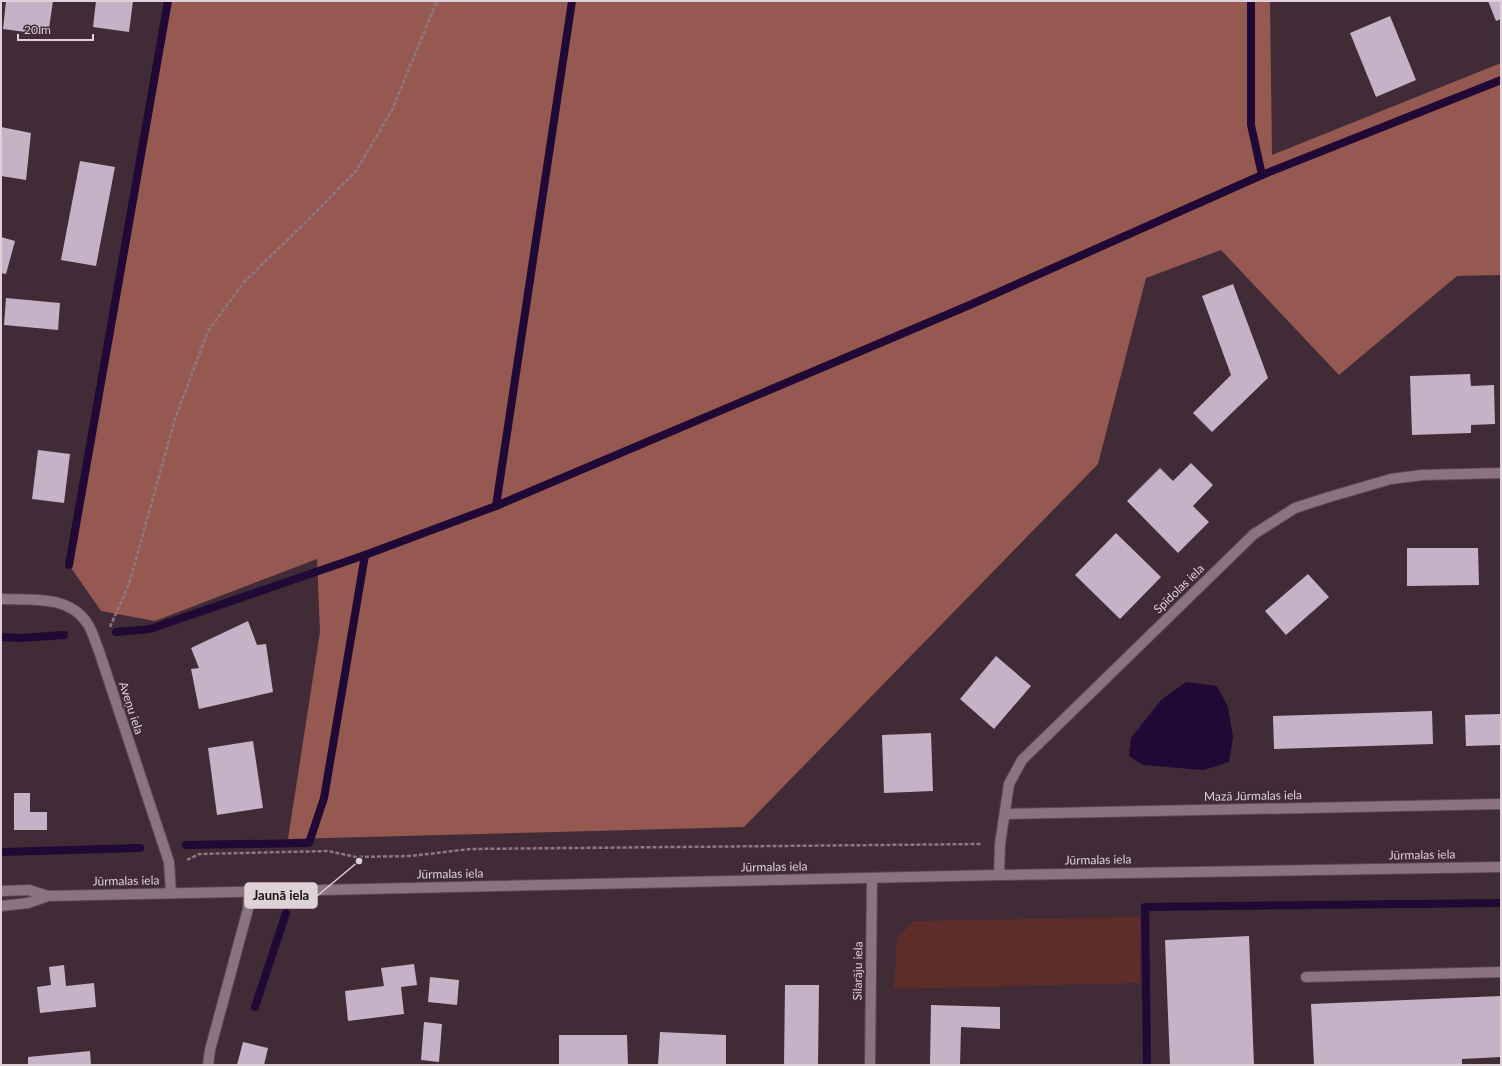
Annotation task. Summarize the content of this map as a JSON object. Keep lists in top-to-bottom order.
{
  "streets": {
    "street": [
      "Spīdolas iela",
      "Aveņu iela",
      "Mazā Jūrmalas iela",
      "Jūrmalas iela",
      "Silarāju iela"
    ]
  },
  "crossings": [
    ["Spīdolas iela", "Mazā Jūrmalas iela"],
    ["Spīdolas iela", "Jūrmalas iela"],
    ["Aveņu iela", "Jūrmalas iela"],
    ["Jūrmalas iela", "Silarāju iela"]
  ],
  "places": ["Jaunā iela"],
  "scale_bar": "20 m"
}
